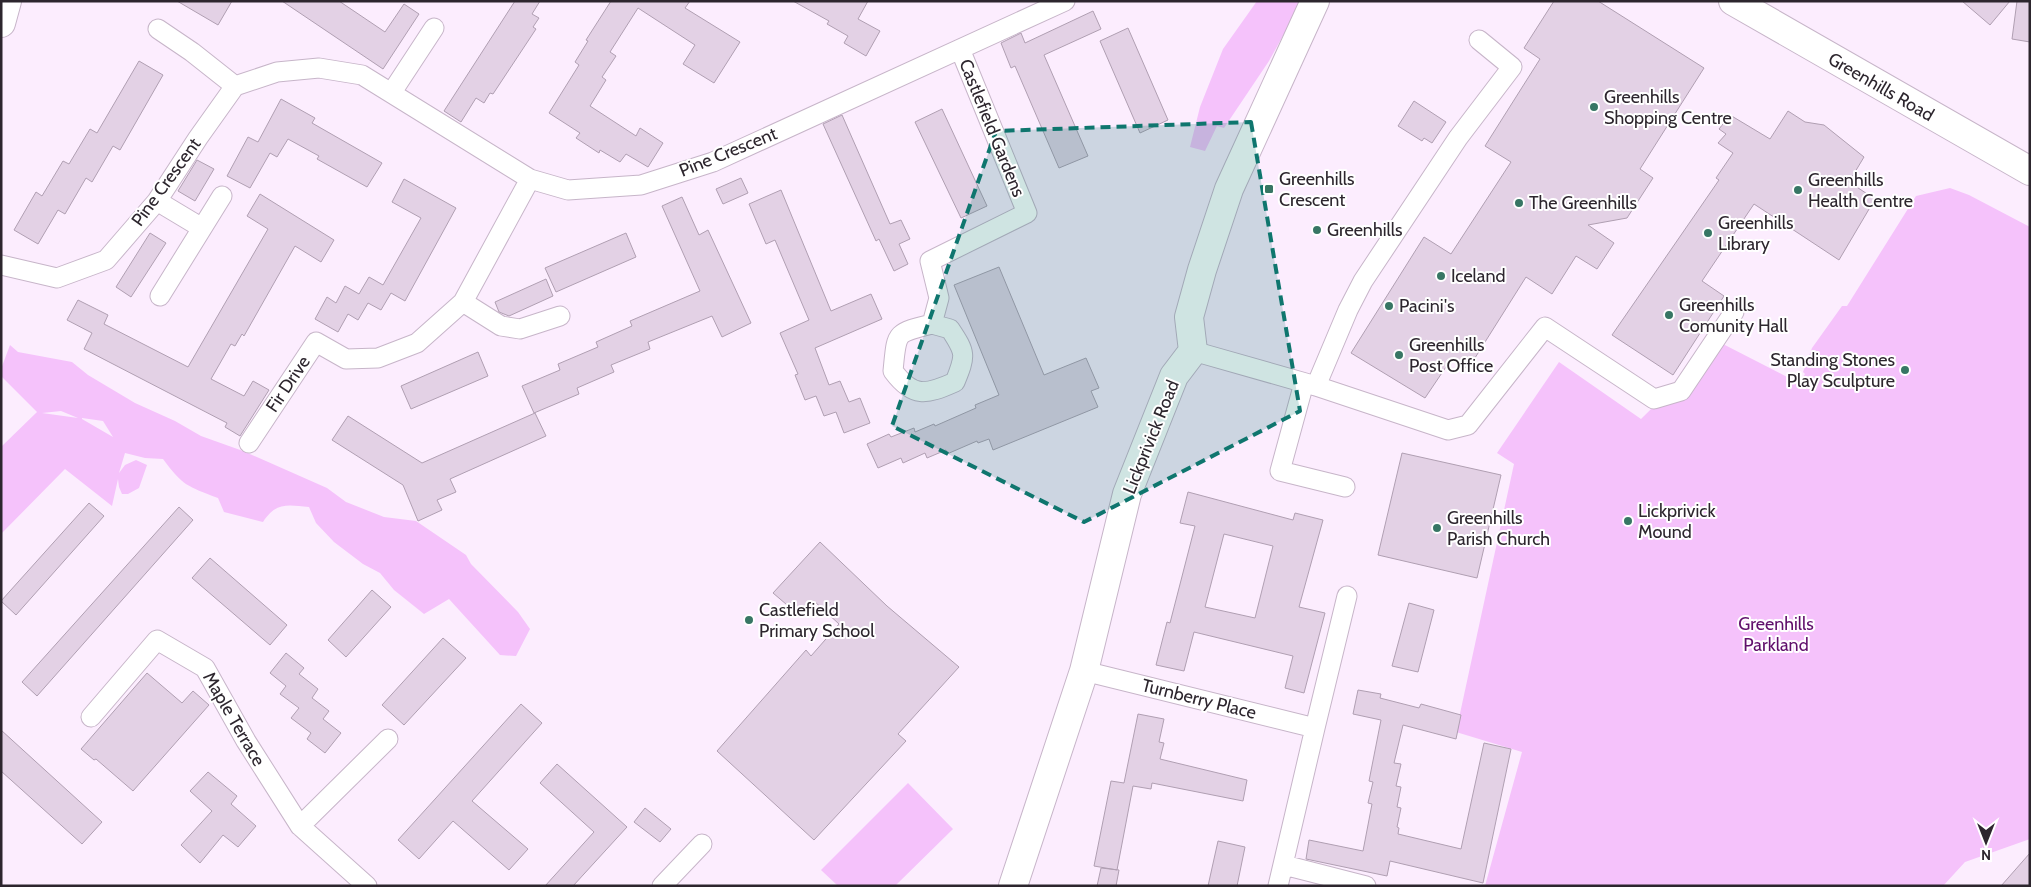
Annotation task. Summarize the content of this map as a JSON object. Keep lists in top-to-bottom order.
{
  "streets": {
    "street": [
      "Greenhills Road",
      "Castlefield Gardens",
      "Pine Crescent",
      "Fir Drive",
      "Lickprivick Road",
      "Turnberry Place",
      "Maple Terrace"
    ]
  },
  "crossings": [
    ["Castlefield Gardens", "Pine Crescent"],
    ["Pine Crescent", "Fir Drive"],
    ["Lickprivick Road", "Turnberry Place"]
  ],
  "parks": ["Greenhills Parkland"],
  "places": {
    "other": [
      "Greenhills Shopping Centre",
      "Greenhills Health Centre",
      "The Greenhills",
      "Greenhills",
      "Greenhills Library",
      "Iceland",
      "Pacini's",
      "Greenhills Comunity Hall",
      "Greenhills Post Office",
      "Standing Stones Play Sculpture",
      "Lickprivick Mound",
      "Greenhills Parish Church",
      "Castlefield Primary School"
    ],
    "transit": ["Greenhills Crescent"]
  },
  "north": "bottom"
}
